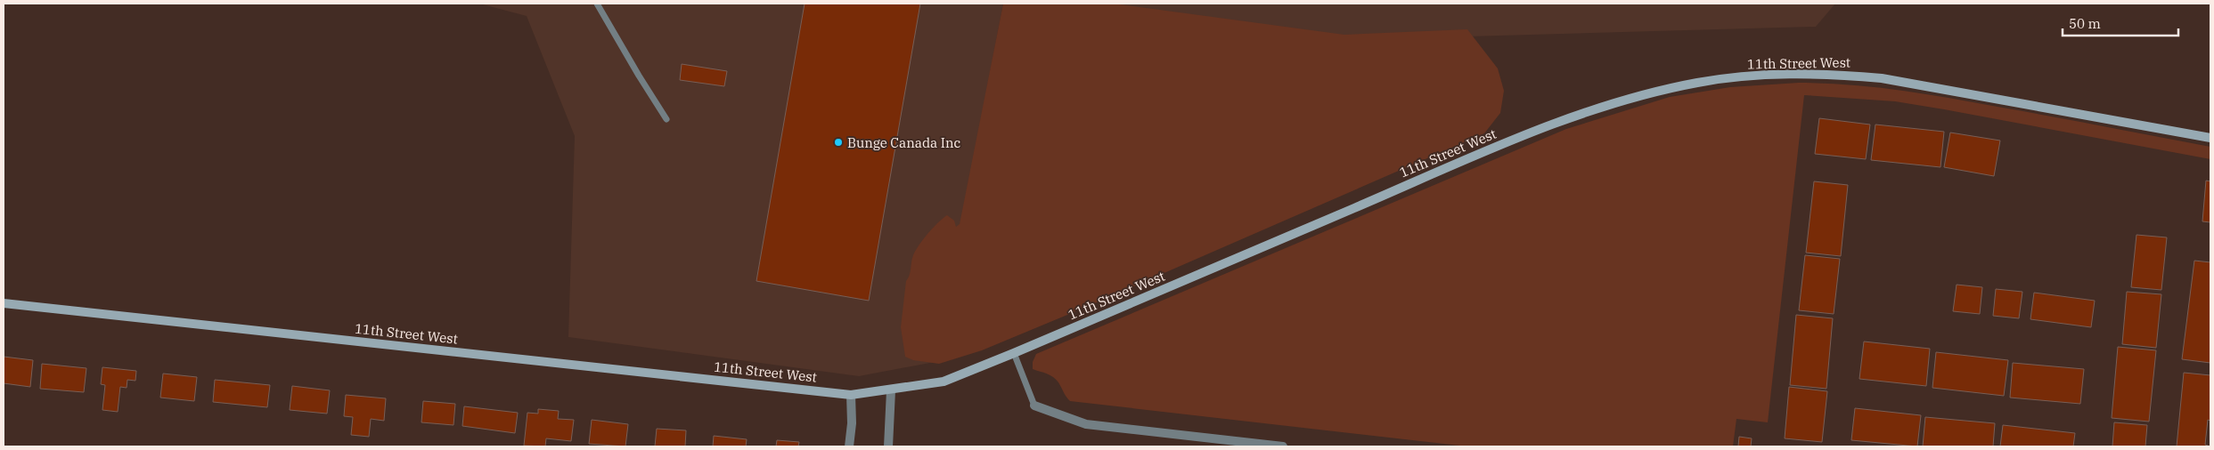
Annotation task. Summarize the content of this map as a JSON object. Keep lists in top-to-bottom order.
{
  "streets": {
    "main road": ["11th Street West"]
  },
  "places": ["Bunge Canada Inc"],
  "scale_bar": "50 m"
}
